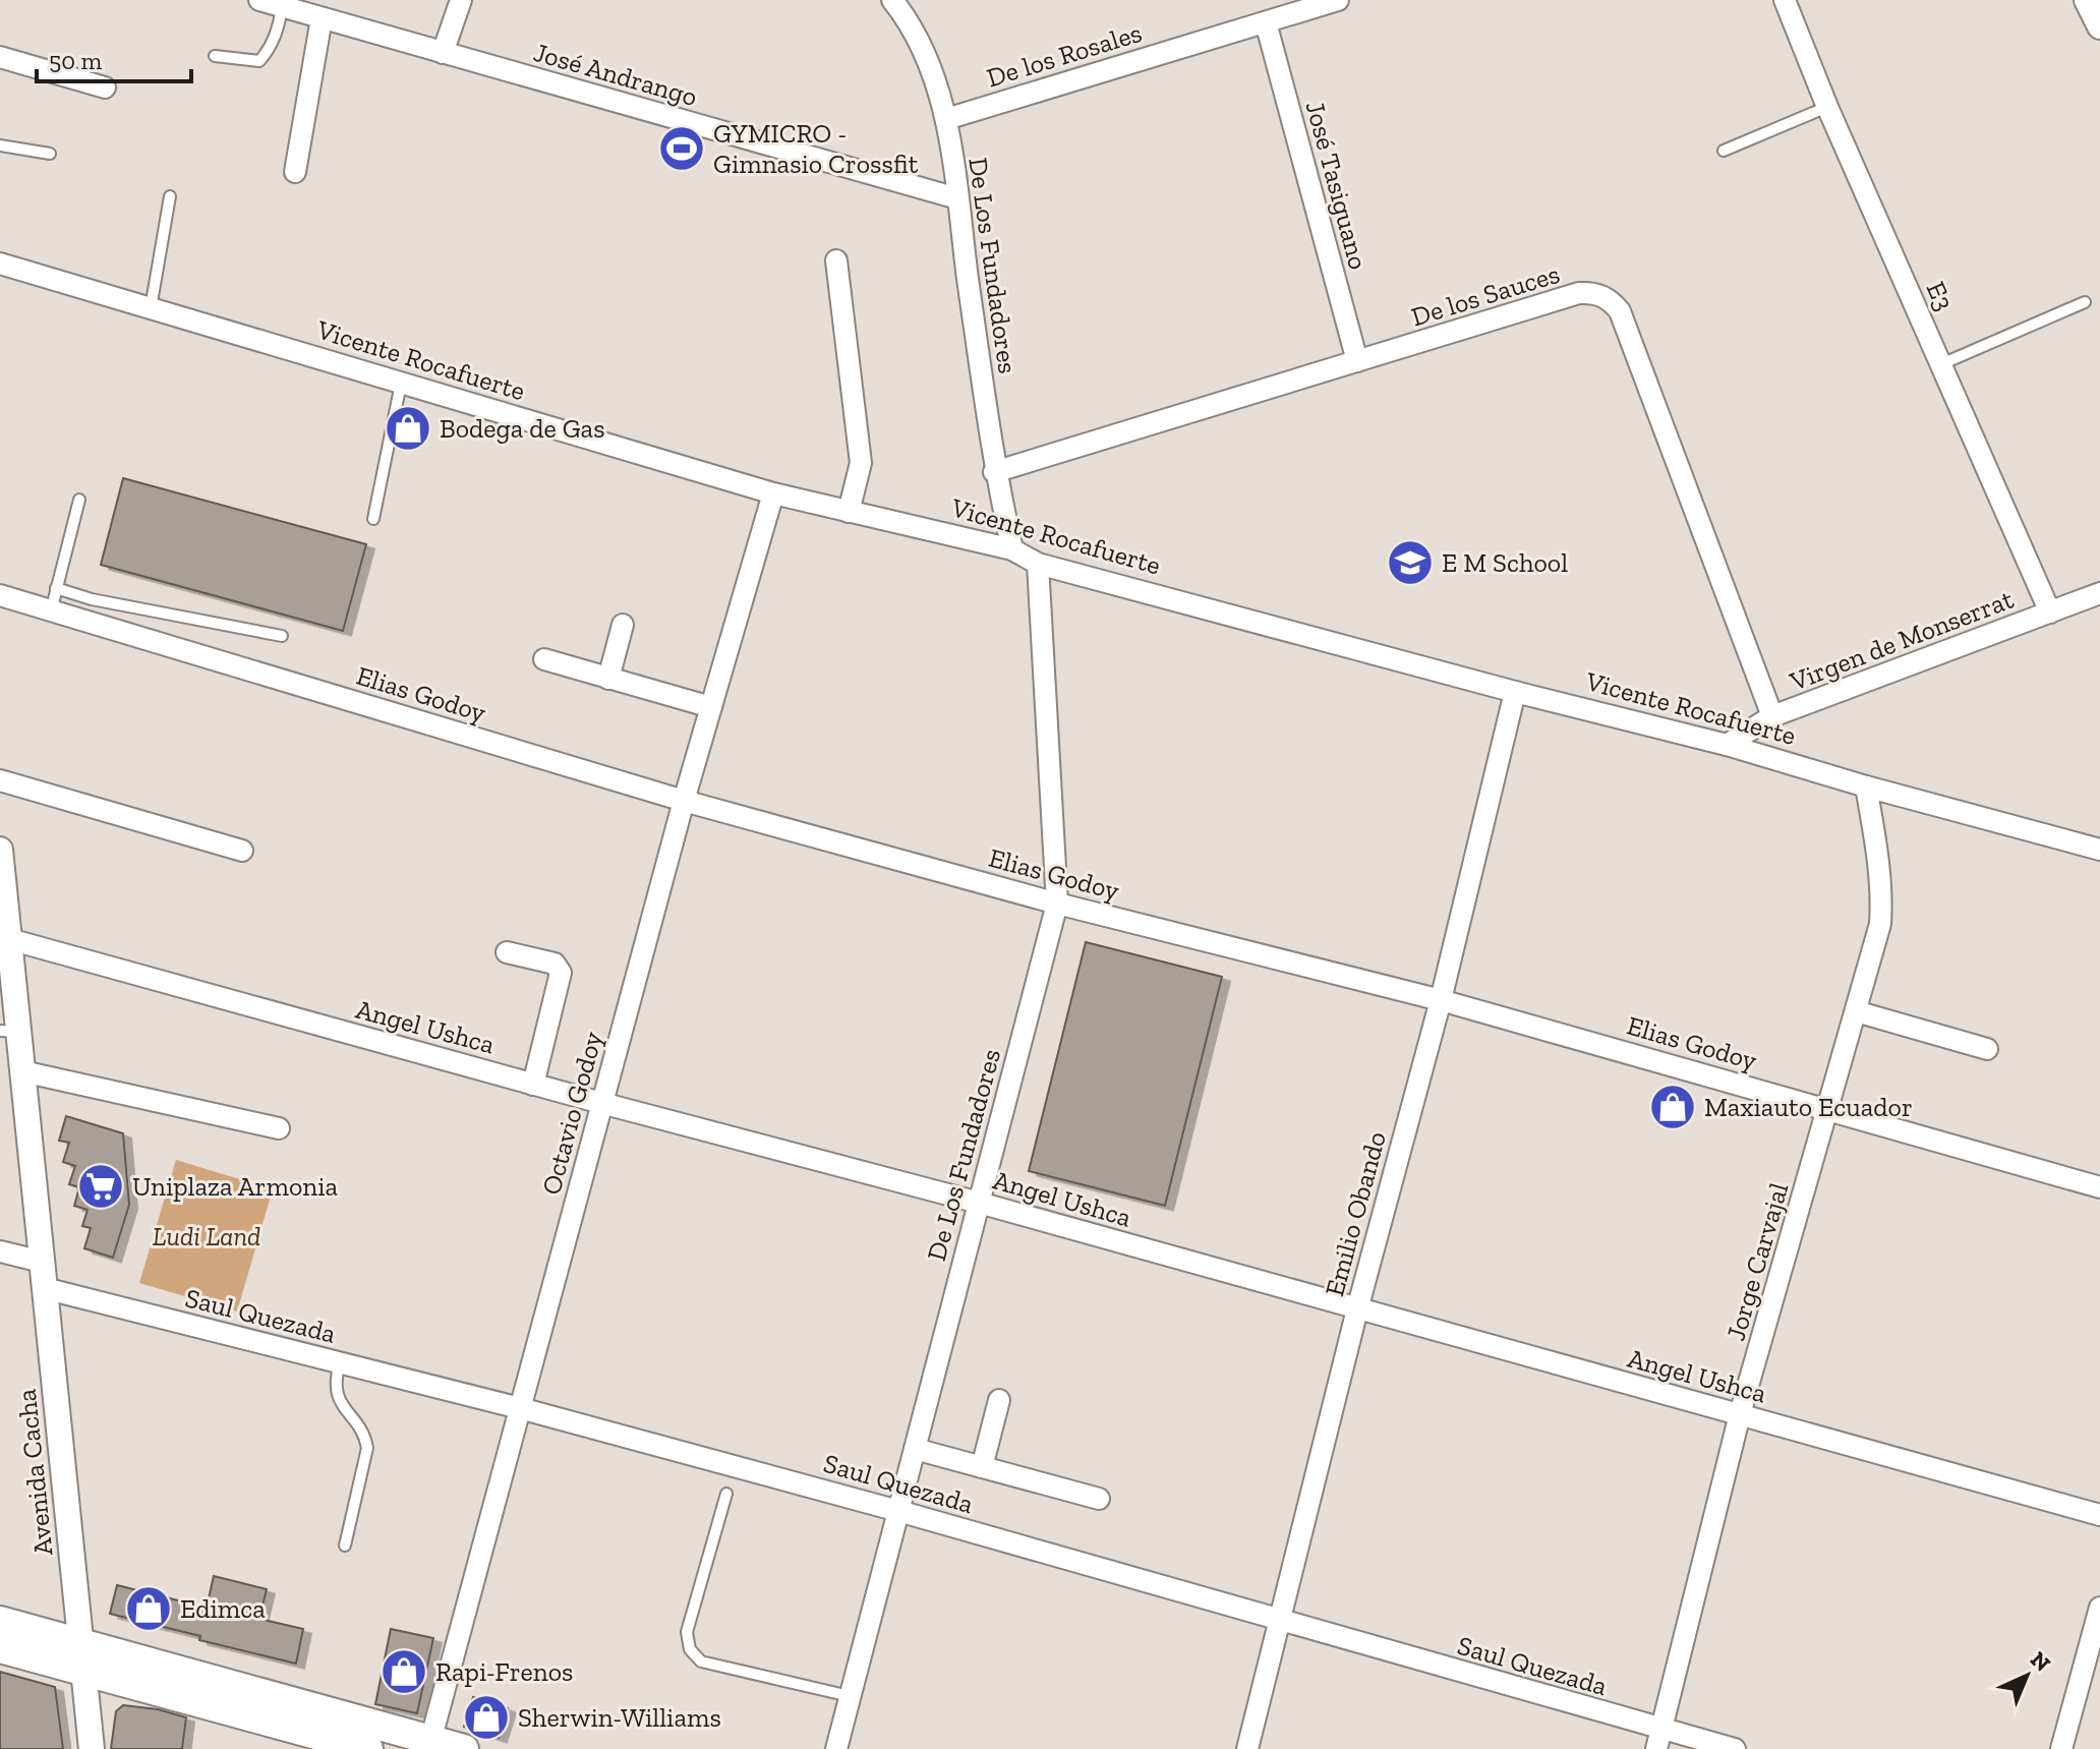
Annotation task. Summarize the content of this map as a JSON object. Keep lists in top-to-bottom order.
{
  "streets": {
    "street": [
      "De los Rosales",
      "José Andrango",
      "José Tasiguano",
      "De Los Fundadores",
      "De los Sauces",
      "E3",
      "Vicente Rocafuerte",
      "Virgen de Monserrat",
      "Elias Godoy",
      "Angel Ushca",
      "Octavio Godoy",
      "Emilio Obando",
      "Jorge Carvajal",
      "Saul Quezada",
      "Avenida Cacha"
    ]
  },
  "crossings": [
    ["De los Rosales", "José Tasiguano"],
    ["De los Rosales", "De Los Fundadores"],
    ["José Andrango", "De Los Fundadores"],
    ["José Tasiguano", "De los Sauces"],
    ["De Los Fundadores", "De los Sauces"],
    ["De Los Fundadores", "Vicente Rocafuerte"],
    ["De Los Fundadores", "Elias Godoy"],
    ["De Los Fundadores", "Angel Ushca"],
    ["De Los Fundadores", "Saul Quezada"],
    ["De los Sauces", "Virgen de Monserrat"],
    ["E3", "Virgen de Monserrat"],
    ["Vicente Rocafuerte", "Virgen de Monserrat"],
    ["Vicente Rocafuerte", "Octavio Godoy"],
    ["Vicente Rocafuerte", "Emilio Obando"],
    ["Vicente Rocafuerte", "Jorge Carvajal"],
    ["Elias Godoy", "Octavio Godoy"],
    ["Elias Godoy", "Emilio Obando"],
    ["Elias Godoy", "Jorge Carvajal"],
    ["Angel Ushca", "Octavio Godoy"],
    ["Angel Ushca", "Emilio Obando"],
    ["Angel Ushca", "Jorge Carvajal"],
    ["Angel Ushca", "Avenida Cacha"],
    ["Octavio Godoy", "Saul Quezada"],
    ["Emilio Obando", "Saul Quezada"],
    ["Jorge Carvajal", "Saul Quezada"],
    ["Saul Quezada", "Avenida Cacha"]
  ],
  "parks": ["Ludi Land"],
  "places": {
    "sports": ["GYMICRO - Gimnasio Crossfit"],
    "shop": [
      "Bodega de Gas",
      "Maxiauto Ecuador",
      "Edimca",
      "Rapi-Frenos",
      "Sherwin-Williams"
    ],
    "school or university": ["E M School"],
    "supermarket": ["Uniplaza Armonia"]
  },
  "scale_bar": "50 m",
  "north": "top right"
}
